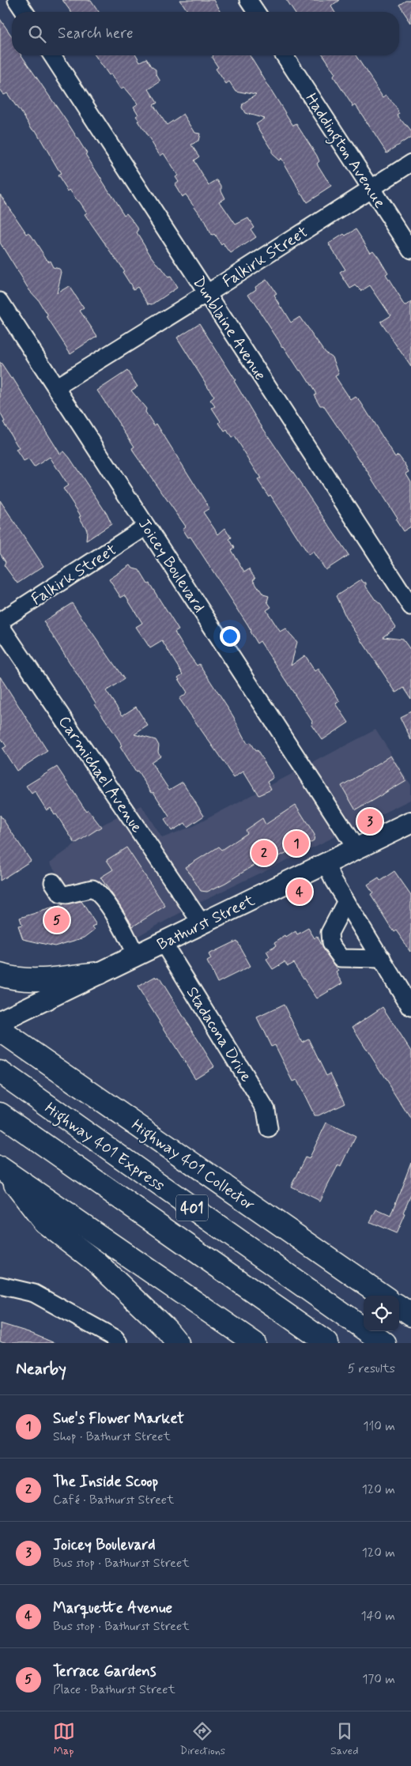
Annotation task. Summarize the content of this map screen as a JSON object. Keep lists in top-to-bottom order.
{
  "streets": {
    "highway": ["Highway 401 Express", "Highway 401 Collector", "401"],
    "main road": ["Bathurst Street"],
    "street": [
      "Haddington Avenue",
      "Falkirk Street",
      "Dunblaine Avenue",
      "Joicey Boulevard",
      "Carmichael Avenue",
      "Stadacona Drive"
    ]
  },
  "crossings": [
    ["Haddington Avenue", "Falkirk Street"],
    ["Falkirk Street", "Dunblaine Avenue"],
    ["Falkirk Street", "Joicey Boulevard"],
    ["Joicey Boulevard", "Bathurst Street"],
    ["Carmichael Avenue", "Bathurst Street"],
    ["Bathurst Street", "Stadacona Drive"]
  ],
  "page": {
    "search": "Search here",
    "pins": [
      "3",
      "1",
      "2",
      "4",
      "5"
    ],
    "heading": ["Nearby", "5 results"],
    "list": [
      {
        "mark": "1",
        "name": "Sue's Flower Market",
        "note": "Shop · Bathurst Street",
        "value": "110 m"
      },
      {
        "mark": "2",
        "name": "The Inside Scoop",
        "note": "Café · Bathurst Street",
        "value": "120 m"
      },
      {
        "mark": "3",
        "name": "Joicey Boulevard",
        "note": "Bus stop · Bathurst Street",
        "value": "120 m"
      },
      {
        "mark": "4",
        "name": "Marquette Avenue",
        "note": "Bus stop · Bathurst Street",
        "value": "140 m"
      },
      {
        "mark": "5",
        "name": "Terrace Gardens",
        "note": "Place · Bathurst Street",
        "value": "170 m"
      }
    ],
    "nav": ["Map", "Directions", "Saved"]
  }
}
